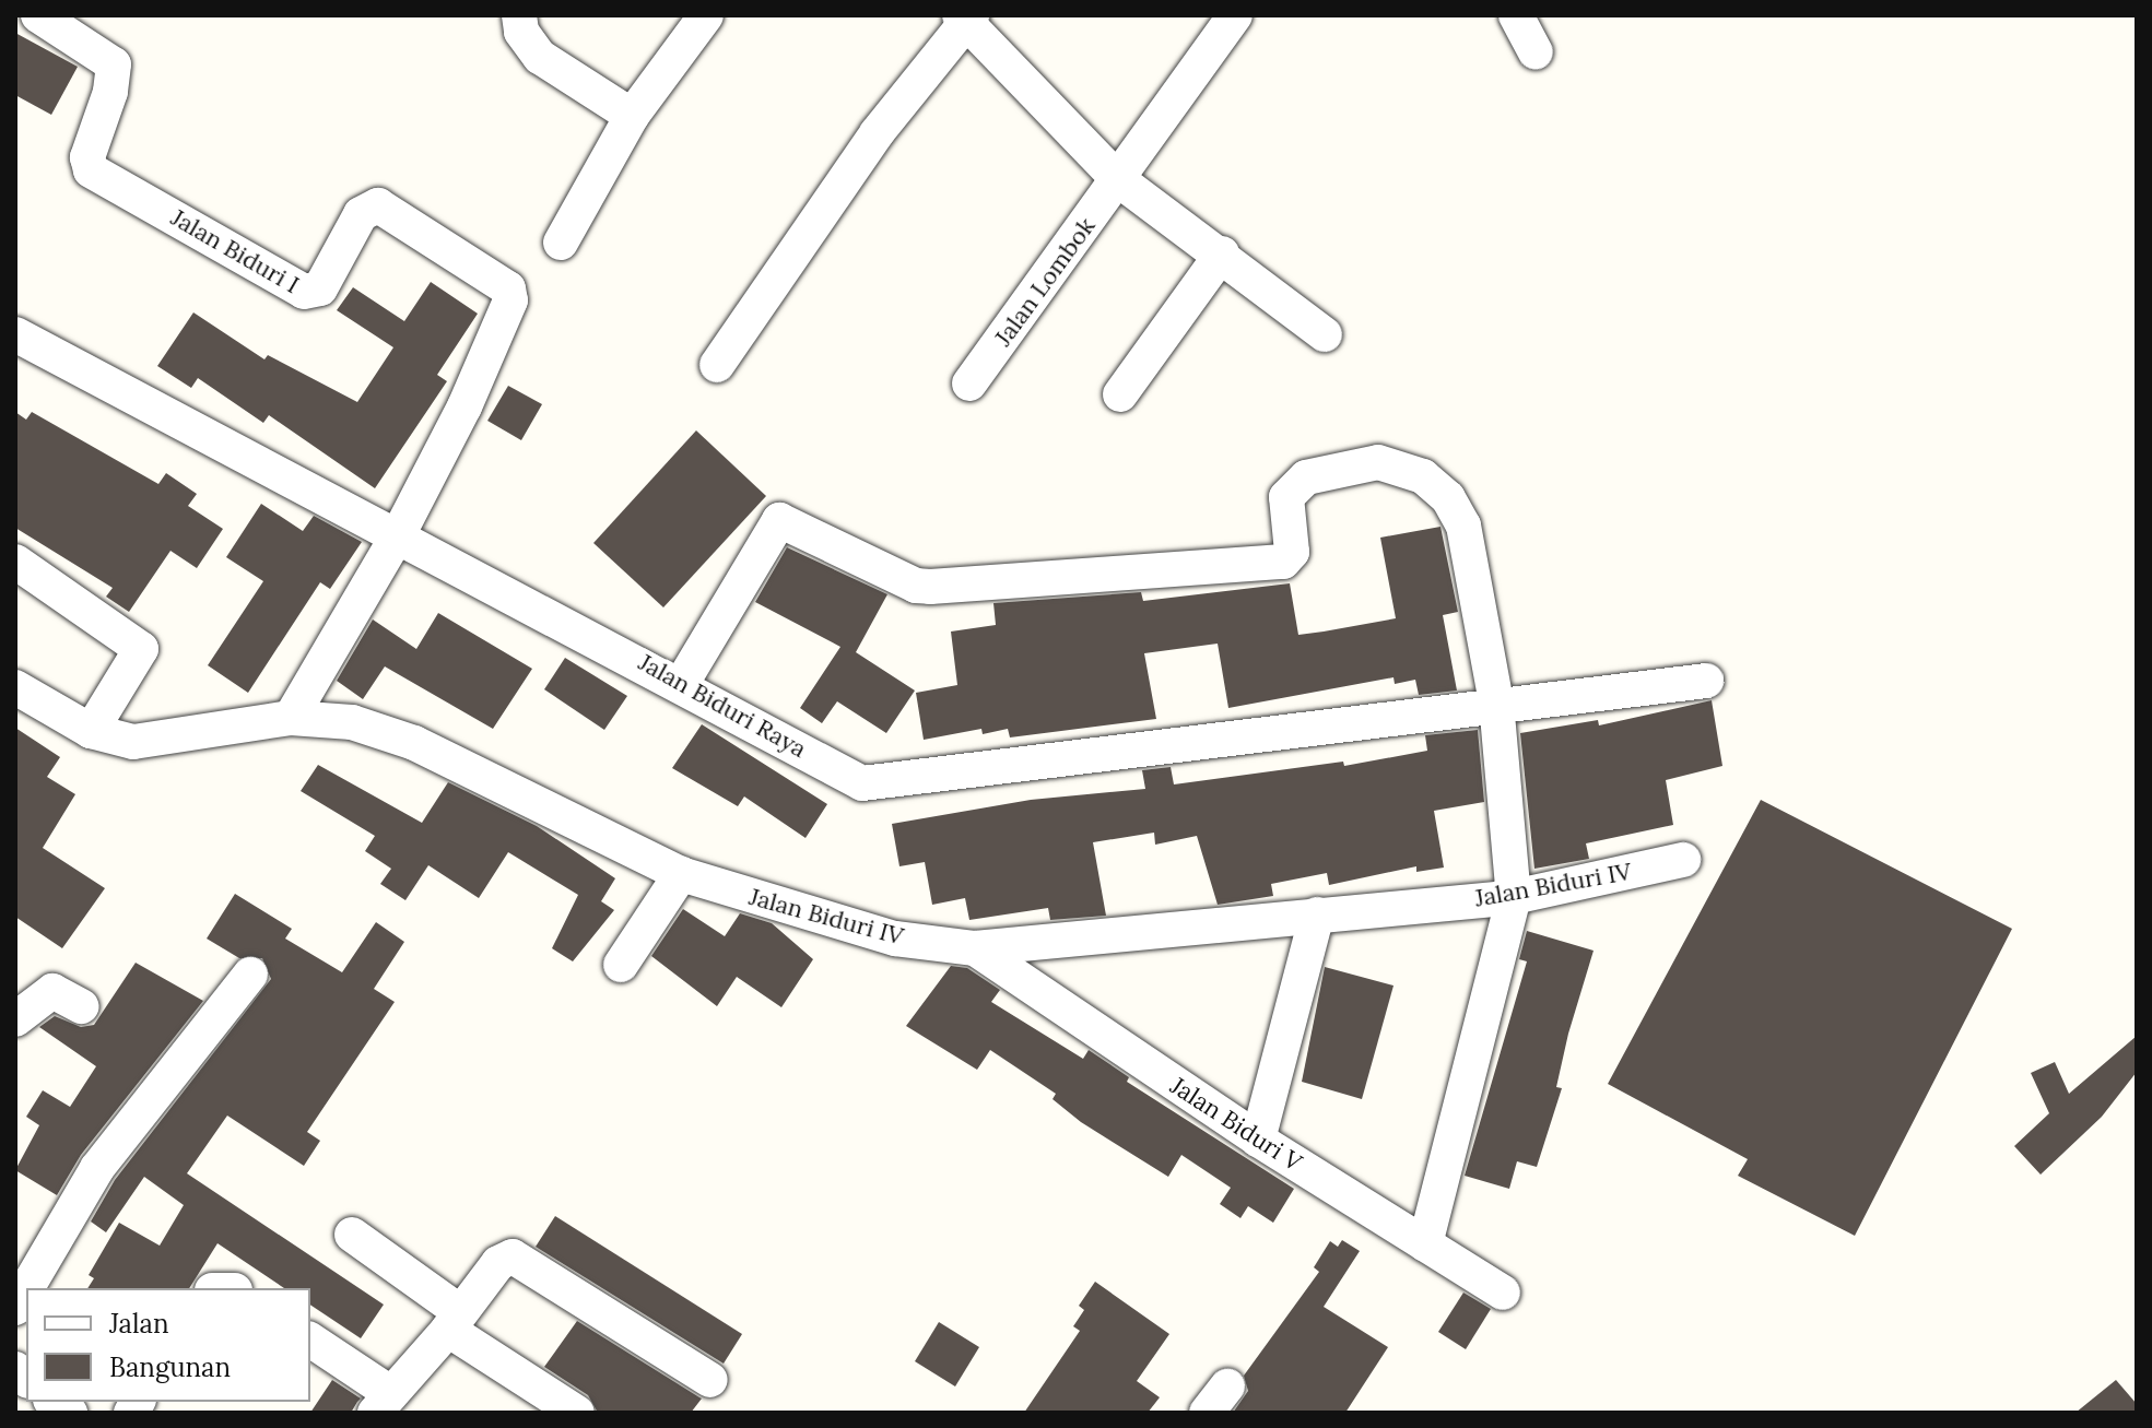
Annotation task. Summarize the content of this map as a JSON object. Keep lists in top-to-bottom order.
{
  "streets": {
    "street": [
      "Jalan Biduri I",
      "Jalan Lombok",
      "Jalan Biduri Raya",
      "Jalan Biduri IV",
      "Jalan Biduri V"
    ]
  },
  "crossings": [
    ["Jalan Biduri I", "Jalan Biduri Raya"],
    ["Jalan Biduri IV", "Jalan Biduri V"]
  ],
  "legend": ["Jalan", "Bangunan"]
}
